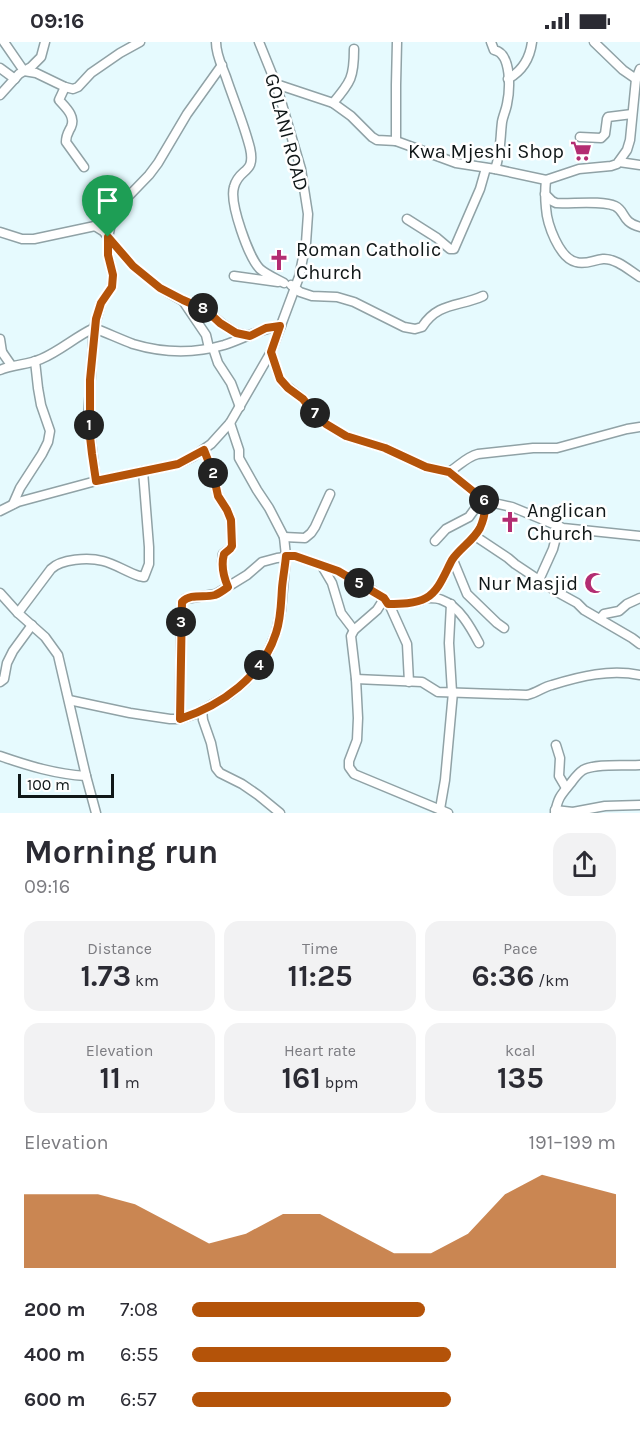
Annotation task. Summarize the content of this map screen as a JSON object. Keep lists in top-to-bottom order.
{
  "streets": {
    "street": ["GOLANI ROAD"]
  },
  "places": {
    "supermarket": ["Kwa Mjeshi Shop"],
    "church": ["Roman Catholic Church", "Anglican Church"],
    "mosque": ["Nur Masjid"]
  },
  "scale_bar": "100 m",
  "page": {
    "status": "09:16",
    "pins": [
      "8",
      "7",
      "1",
      "2",
      "6",
      "5",
      "3",
      "4"
    ],
    "scale": "100 m",
    "heading": ["Morning run", "09:16"],
    "stats": [
      ["Distance", "1.73 km"],
      ["Time", "11:25"],
      ["Pace", "6:36 /km"],
      ["Elevation", "11 m"],
      ["Heart rate", "161 bpm"],
      ["kcal", "135"]
    ],
    "chart": ["Elevation", "191–199 m"],
    "list": [
      {
        "name": "200 m",
        "note": "7:08"
      },
      {
        "name": "400 m",
        "note": "6:55"
      },
      {
        "name": "600 m",
        "note": "6:57"
      }
    ]
  }
}
